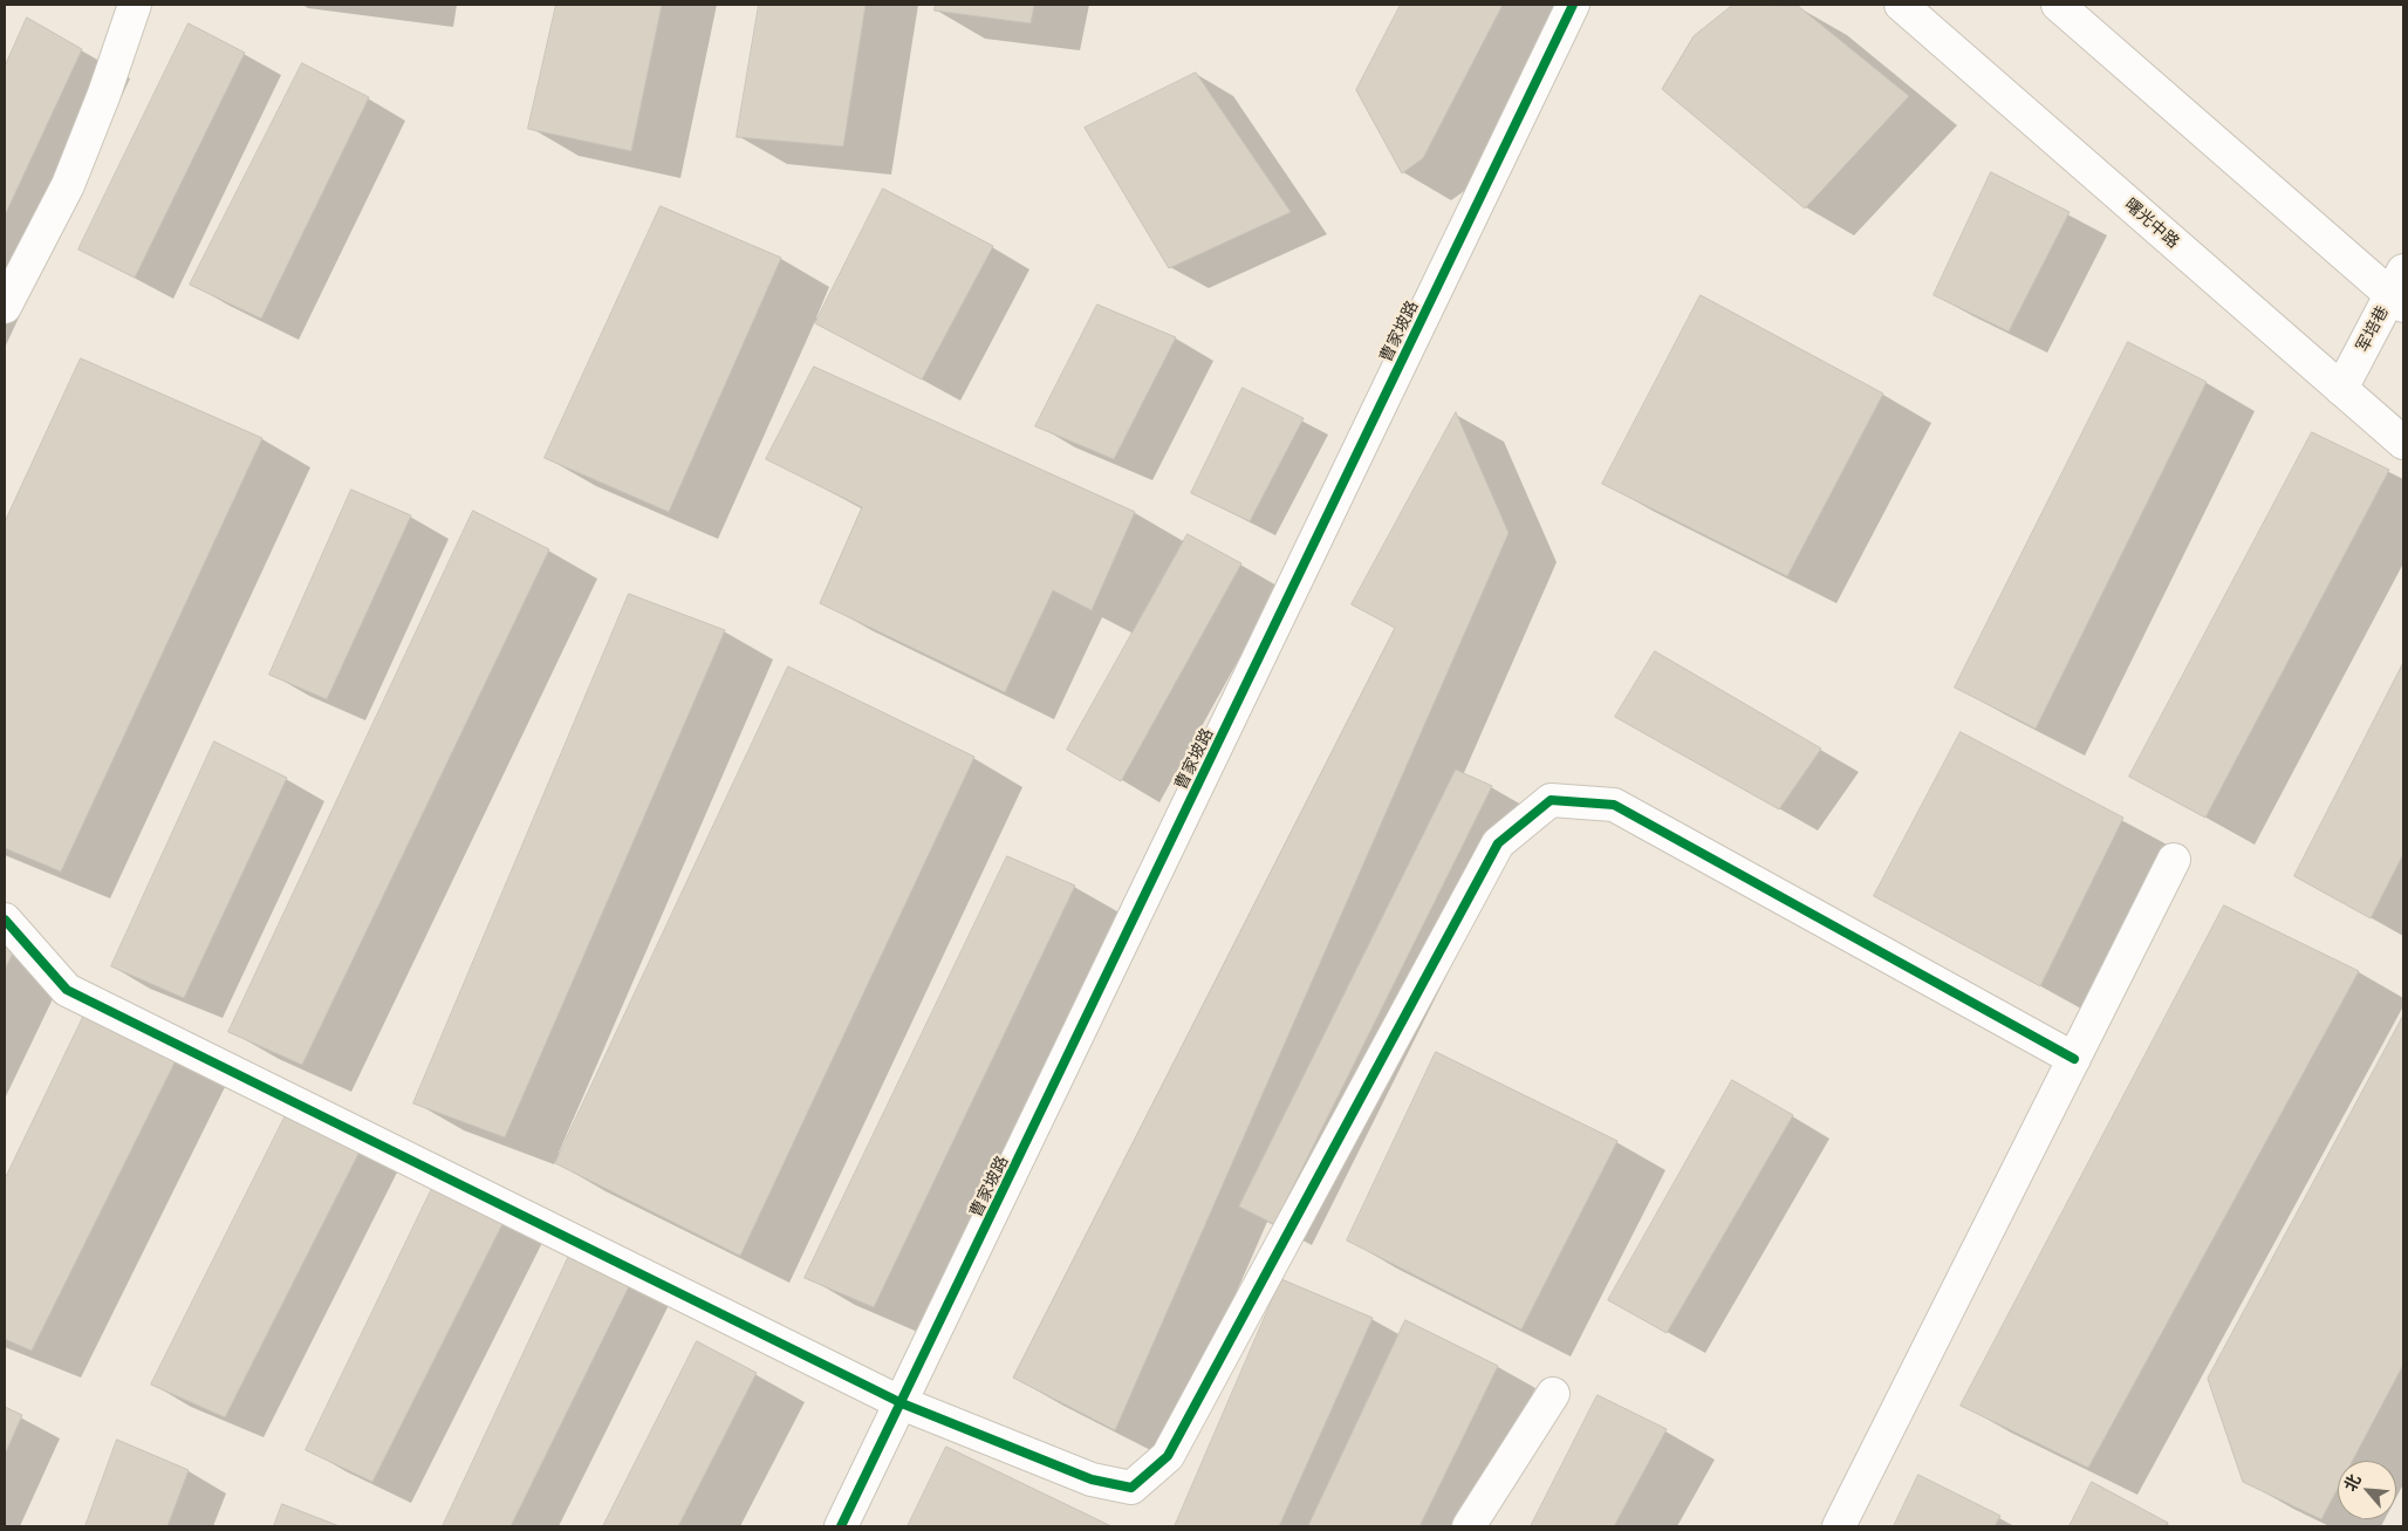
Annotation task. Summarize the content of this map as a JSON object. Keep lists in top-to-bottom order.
{
  "streets": {
    "street": ["曙光中路", "军培巷", "曹家坡路"]
  },
  "crossings": [
    ["曙光中路", "军培巷"]
  ],
  "north": "top left"
}
